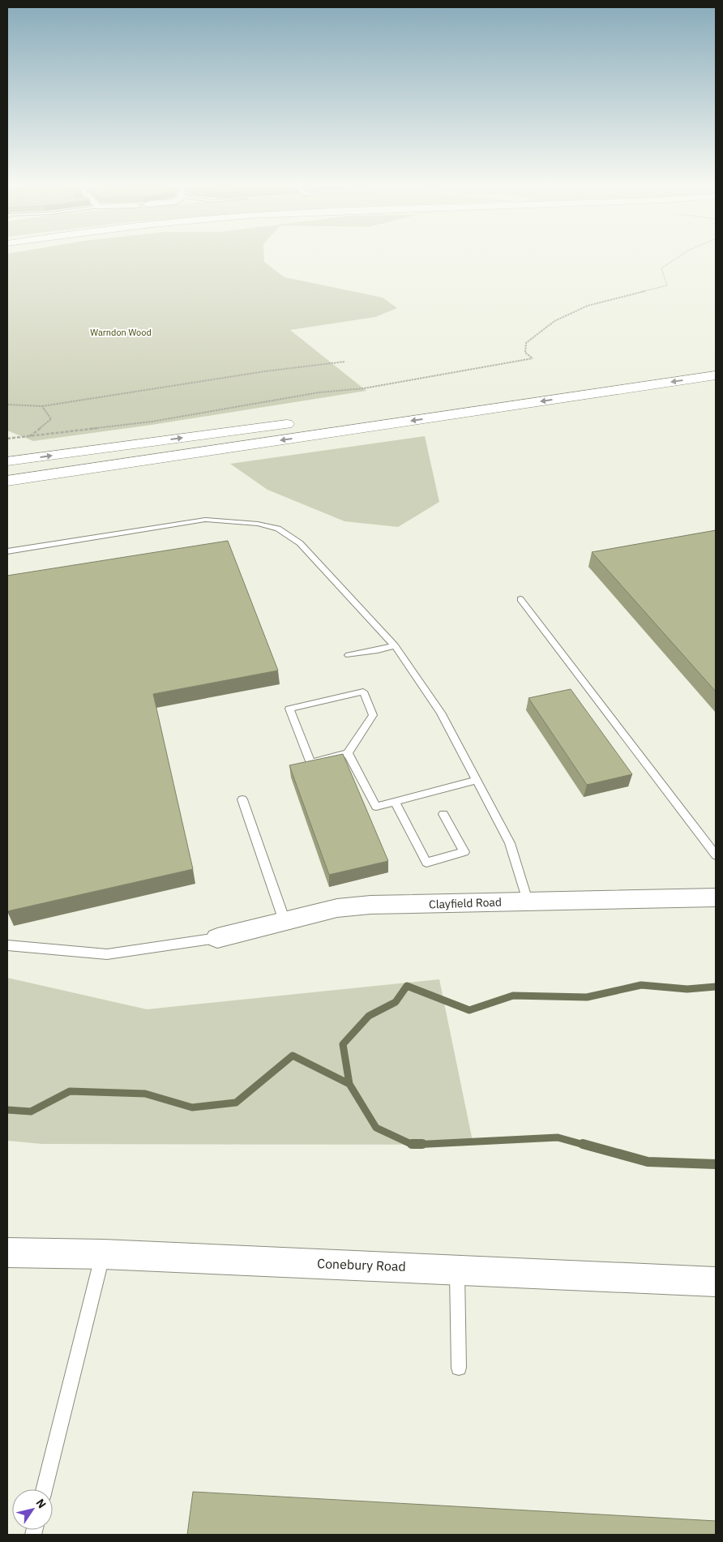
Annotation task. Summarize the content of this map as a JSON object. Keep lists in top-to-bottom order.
{
  "streets": {
    "street": ["Clayfield Road", "Conebury Road"]
  },
  "parks": ["Warndon Wood"],
  "north": "top right"
}
